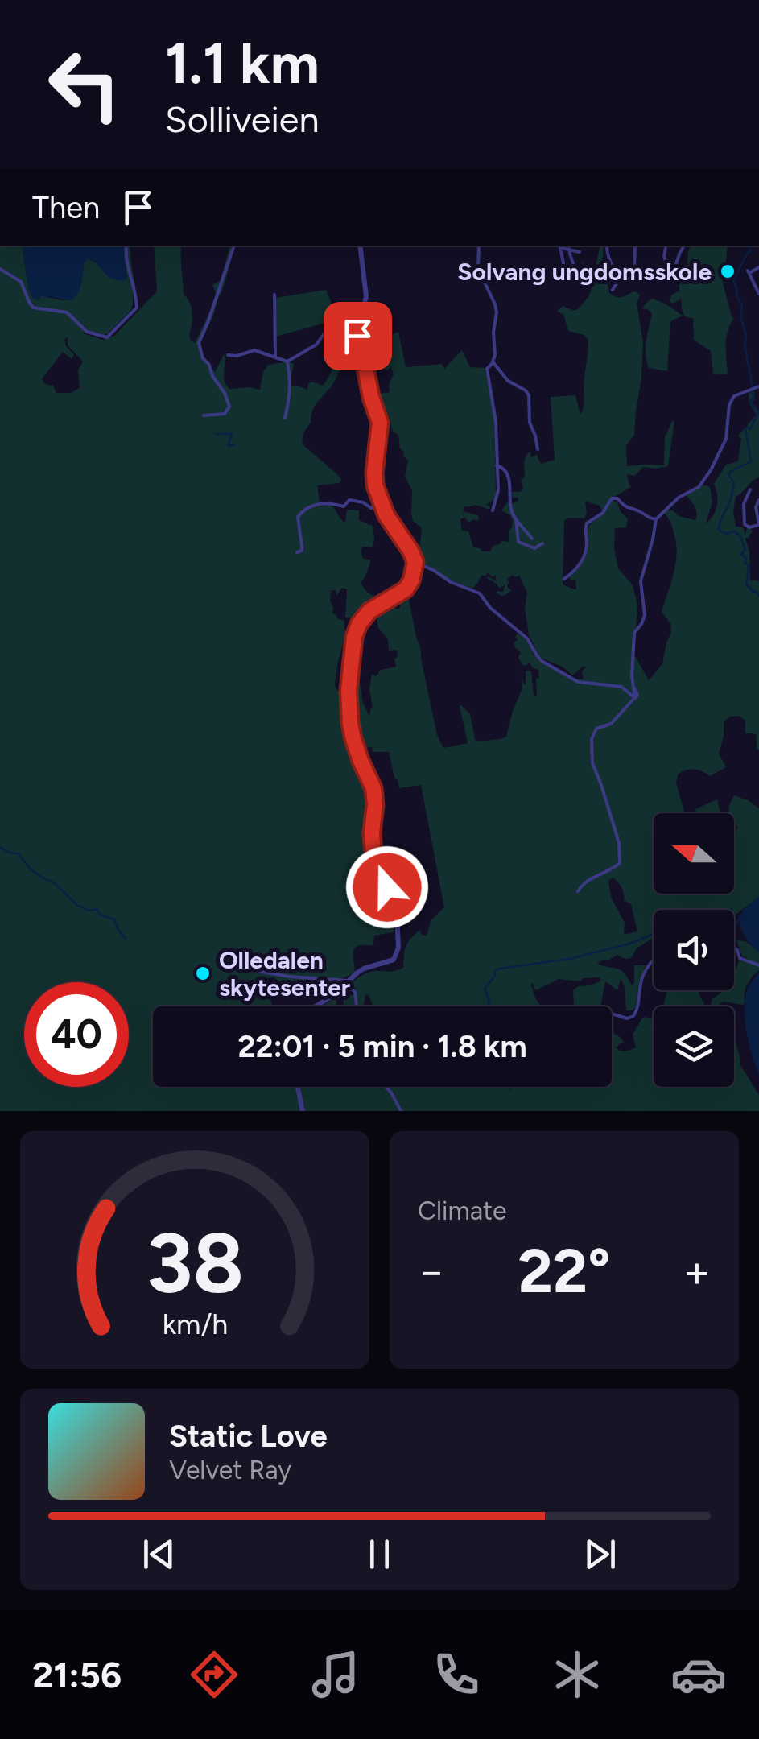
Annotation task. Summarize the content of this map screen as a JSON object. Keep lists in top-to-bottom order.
{
  "places": ["Solvang ungdomsskole", "Olledalen skytesenter"],
  "north": "left",
  "page": {
    "turn": ["1.1 km", "Solliveien"],
    "then": "Then",
    "limit": "40",
    "trip": "22:01 · 5 min · 1.8 km",
    "tile": "Climate",
    "heat": ["−", "22°", "+"],
    "song": ["Static Love", "Velvet Ray"],
    "tabs": "21:56",
    "gauge": ["38", "km/h"]
  }
}
